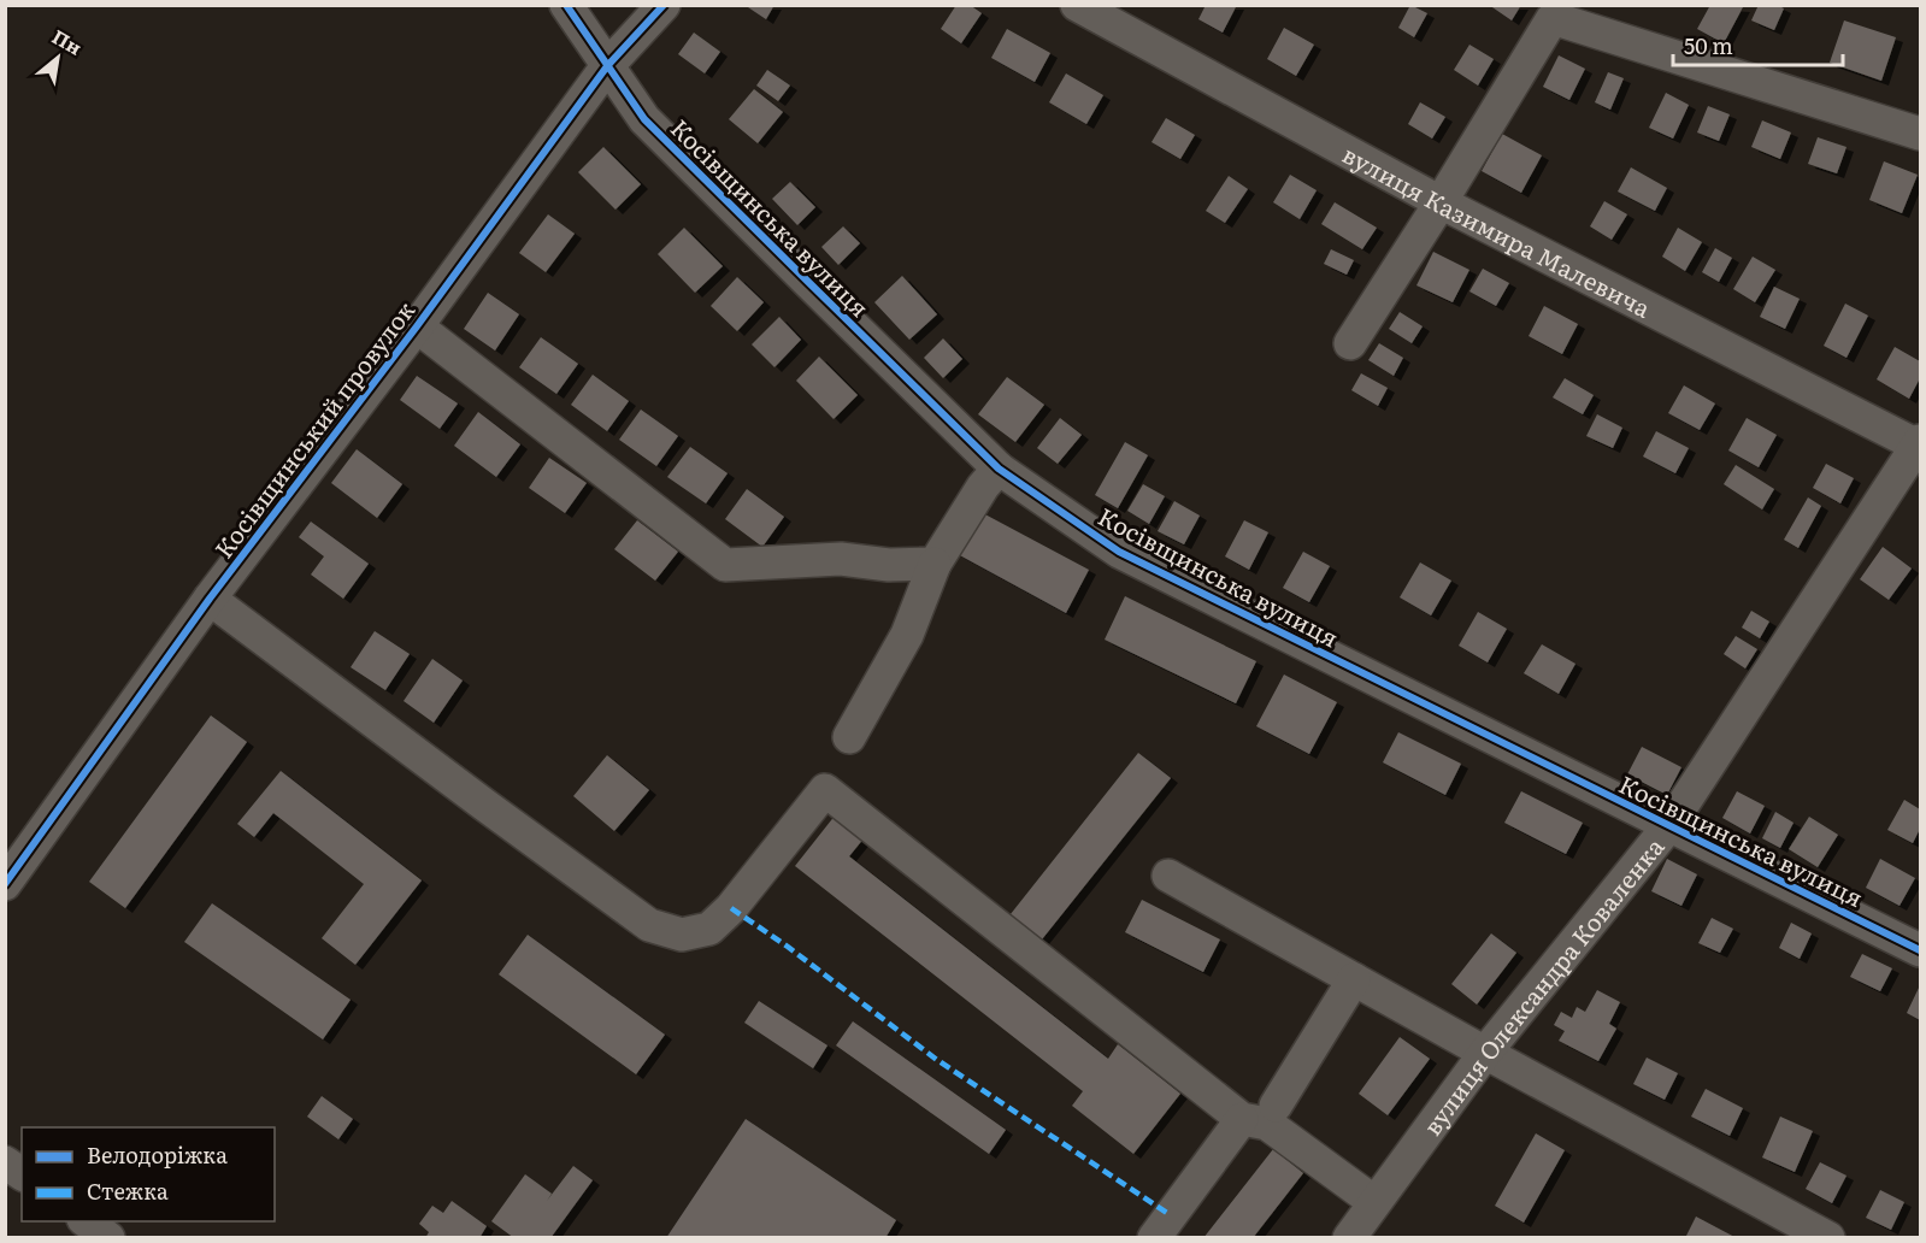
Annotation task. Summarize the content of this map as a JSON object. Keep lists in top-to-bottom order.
{
  "streets": {
    "street": [
      "Косівщинська вулиця",
      "вулиця Казимира Малевича",
      "Косівщинський провулок",
      "вулиця Олександра Коваленка"
    ]
  },
  "crossings": [
    ["Косівщинська вулиця", "Косівщинський провулок"],
    ["Косівщинська вулиця", "вулиця Олександра Коваленка"],
    ["вулиця Казимира Малевича", "вулиця Олександра Коваленка"]
  ],
  "legend": ["Велодоріжка", "Стежка"],
  "scale_bar": "50 m",
  "north": "top right"
}
